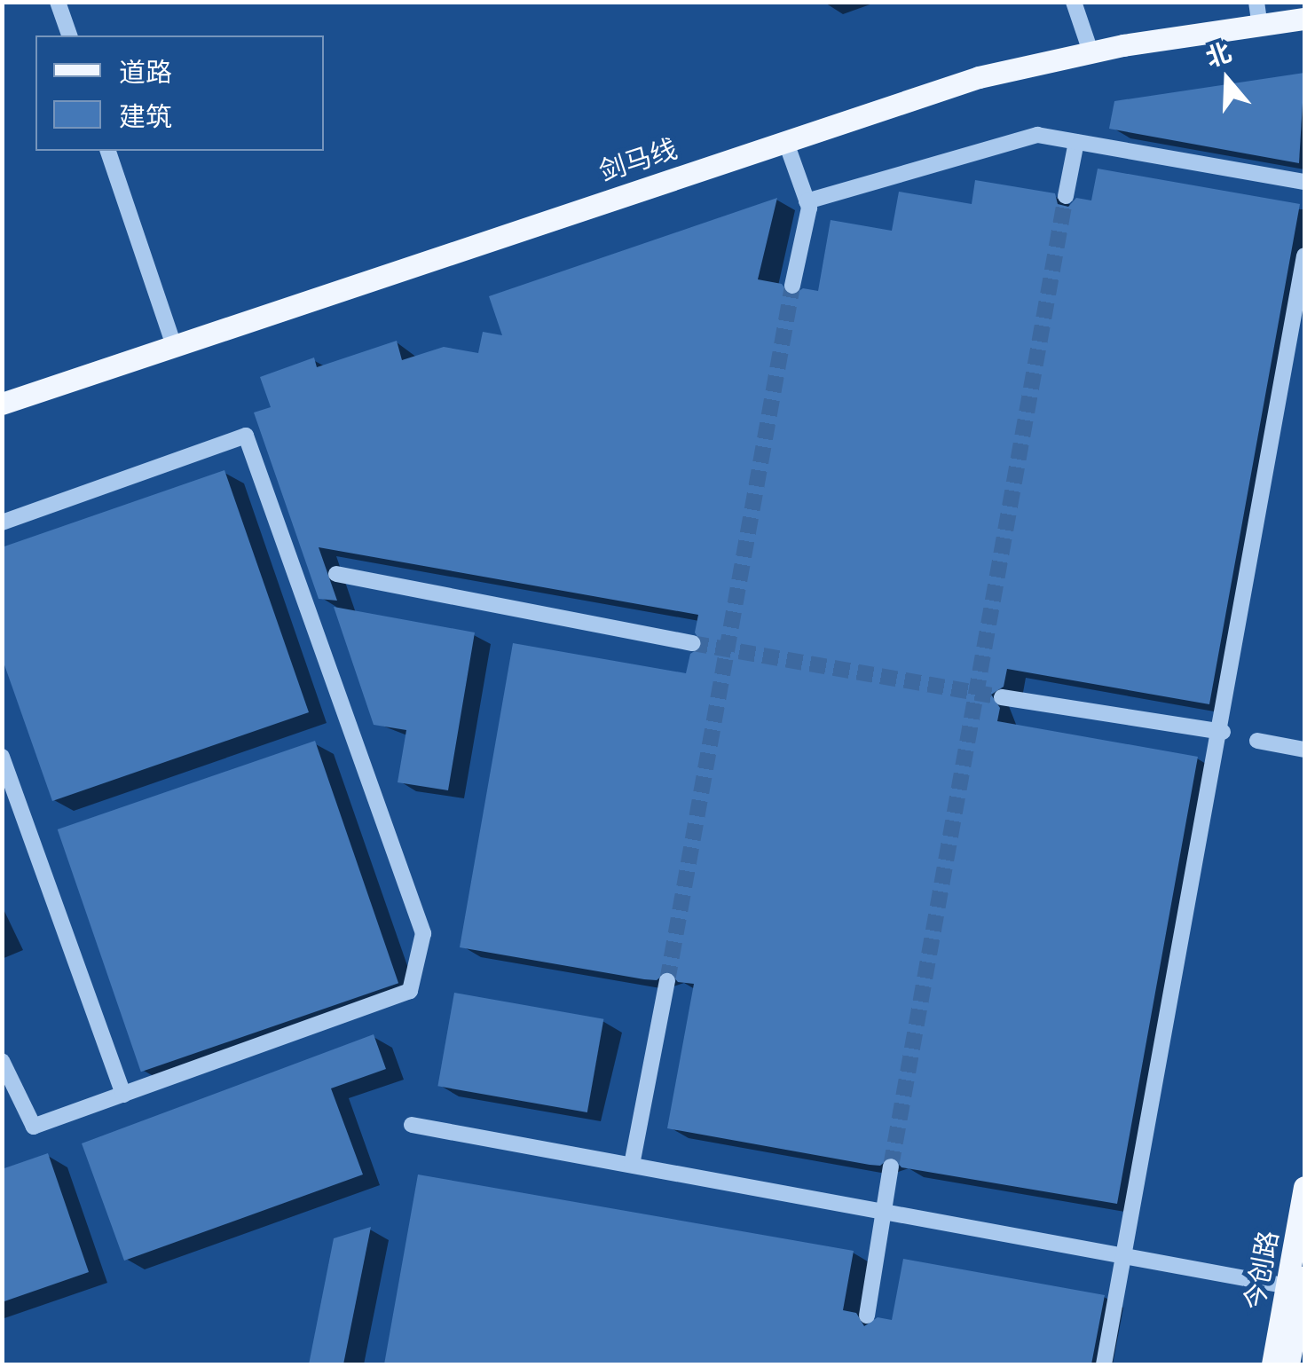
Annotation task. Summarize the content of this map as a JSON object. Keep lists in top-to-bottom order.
{
  "streets": {
    "main road": ["剑马线", "今创路"]
  },
  "legend": ["道路", "建筑"],
  "north": "top"
}
